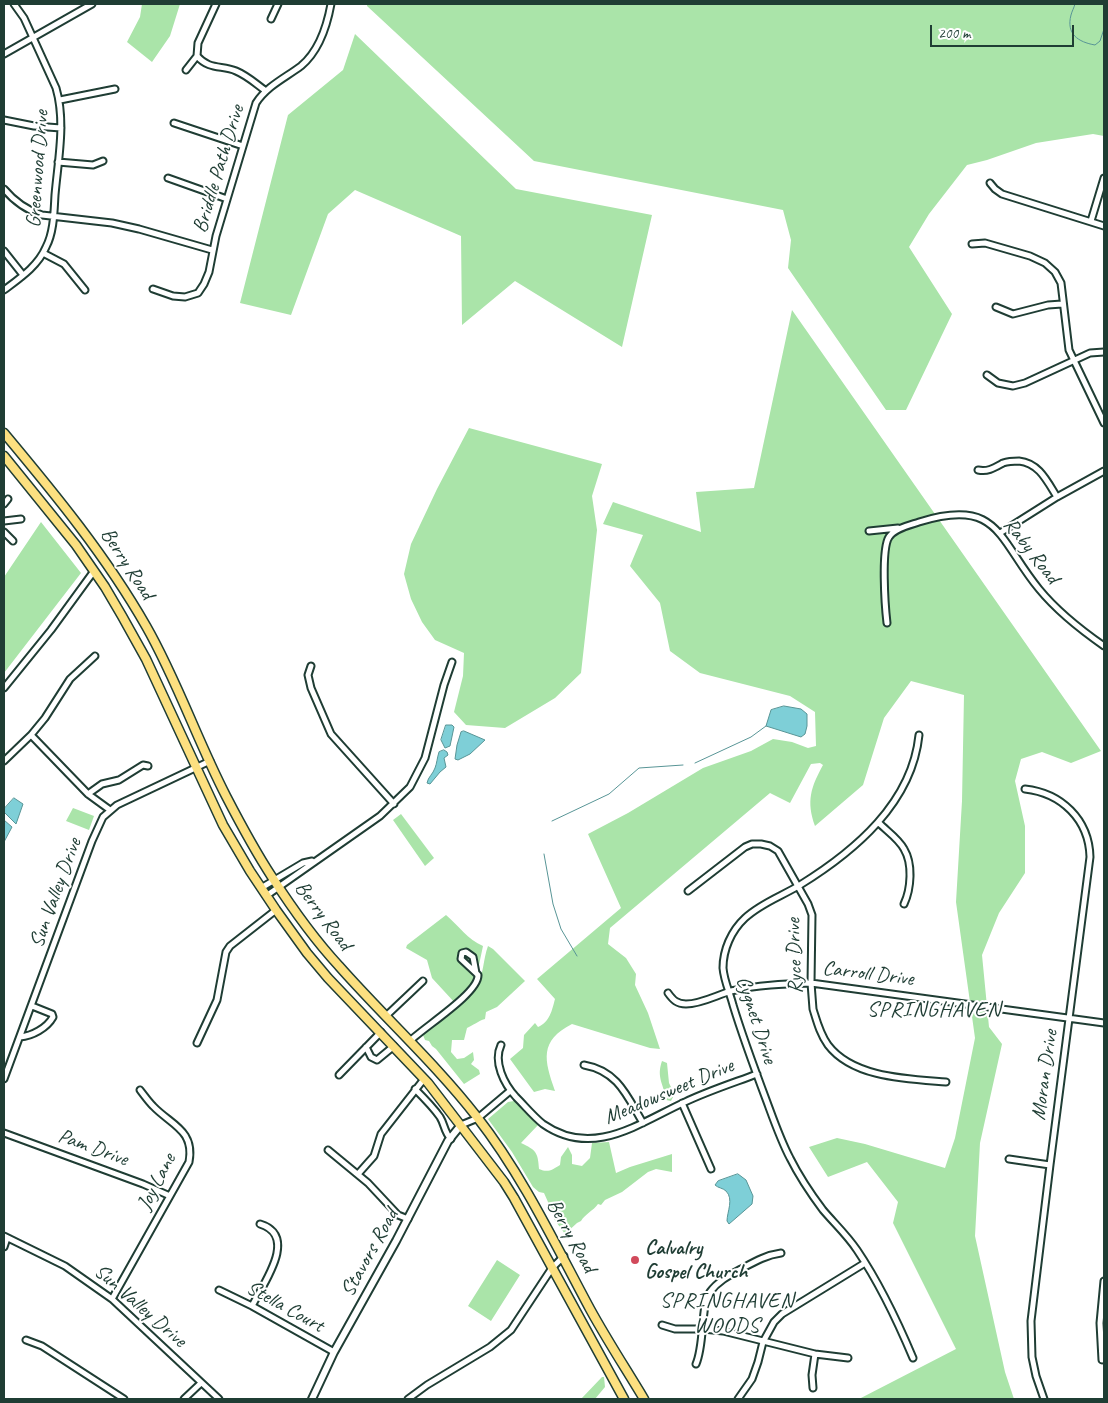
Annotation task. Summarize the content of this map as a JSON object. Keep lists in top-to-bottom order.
{
  "streets": {
    "highway": ["Berry Road"],
    "street": [
      "Greenwood Drive",
      "Briddle Path Drive",
      "Raby Road",
      "Sun Valley Drive",
      "Ryce Drive",
      "Carroll Drive",
      "Cygnet Drive",
      "Moran Drive",
      "Meadowsweet Drive",
      "Pam Drive",
      "Joy Lane",
      "Stavors Road",
      "Stella Court"
    ]
  },
  "crossings": [
    ["Berry Road", "Sun Valley Drive"],
    ["Berry Road", "Stavors Road"],
    ["Sun Valley Drive", "Joy Lane"],
    ["Ryce Drive", "Carroll Drive"],
    ["Ryce Drive", "Cygnet Drive"],
    ["Carroll Drive", "Cygnet Drive"],
    ["Carroll Drive", "Moran Drive"],
    ["Cygnet Drive", "Meadowsweet Drive"],
    ["Pam Drive", "Joy Lane"],
    ["Stavors Road", "Stella Court"]
  ],
  "districts": ["SPRINGHAVEN", "SPRINGHAVEN WOODS"],
  "places": ["Calvalry Gospel Church"],
  "scale_bar": "200 m"
}
